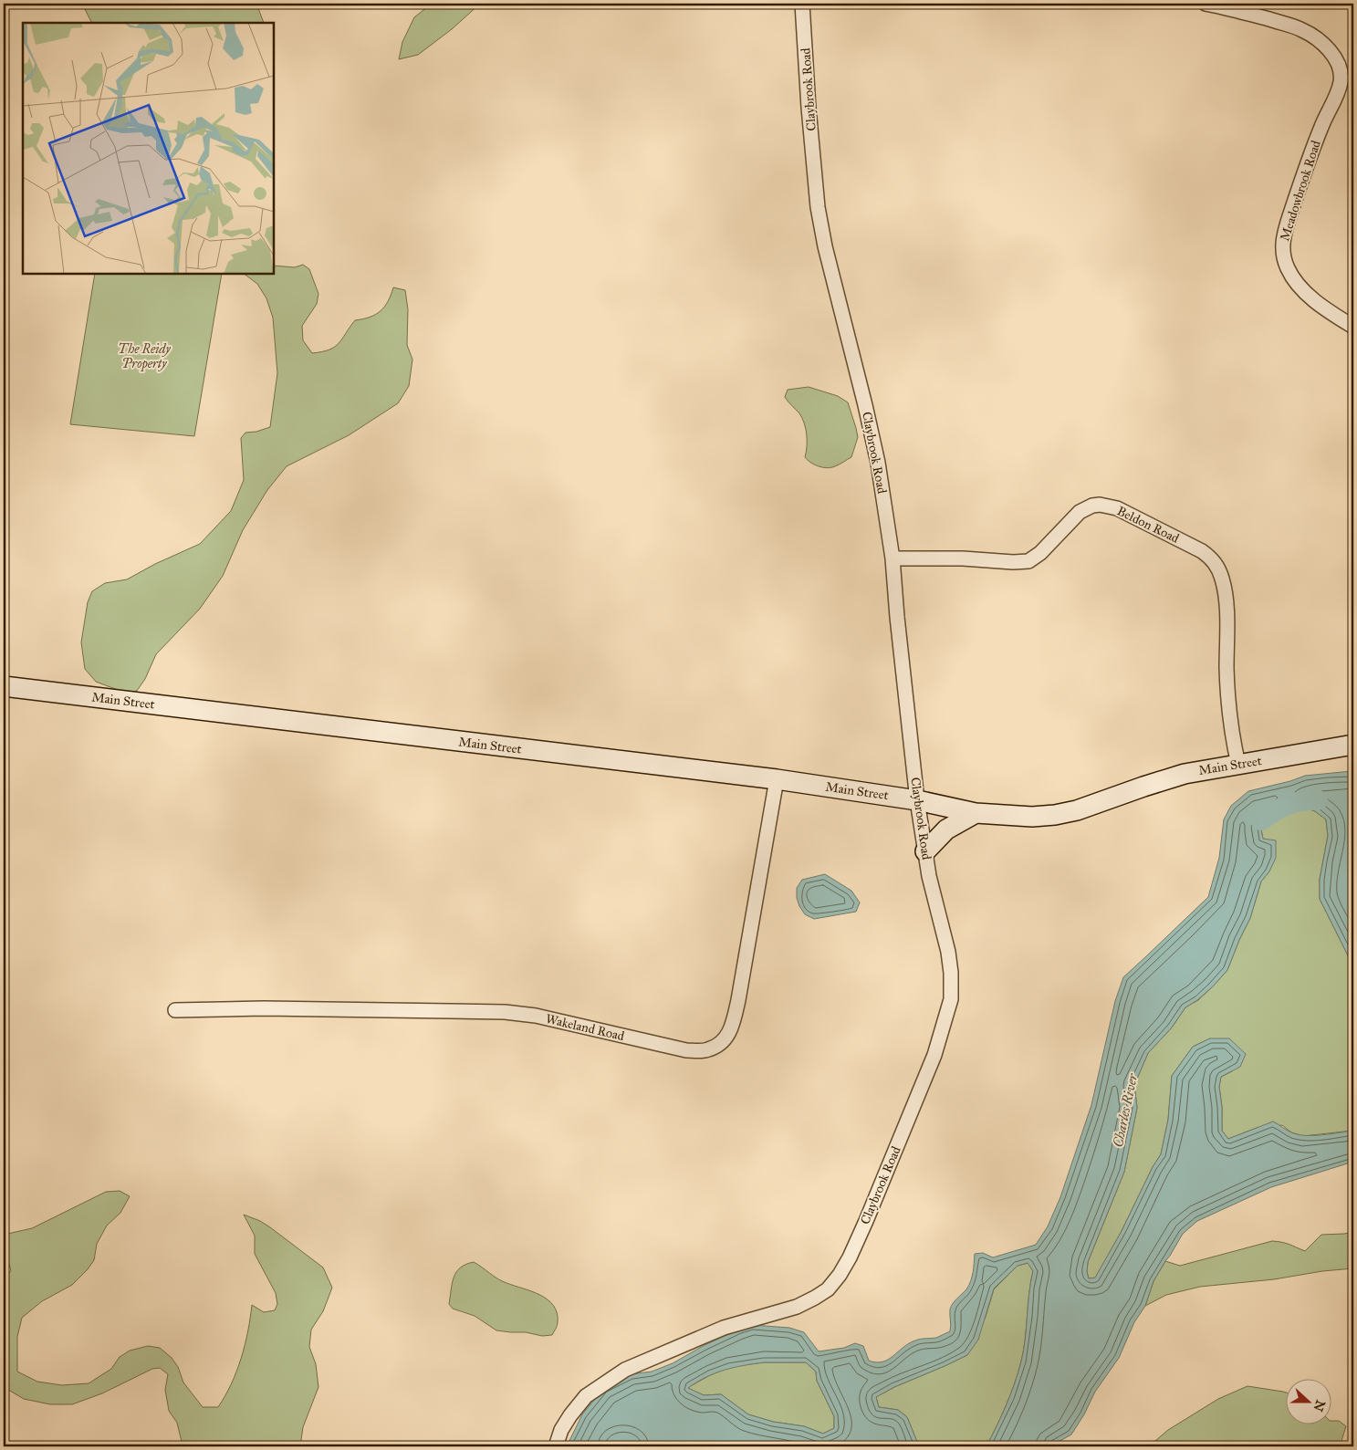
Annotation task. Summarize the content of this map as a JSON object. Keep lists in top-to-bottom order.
{
  "streets": {
    "street": [
      "Claybrook Road",
      "Meadowbrook Road",
      "Beldon Road",
      "Main Street",
      "Wakeland Road"
    ]
  },
  "crossings": [
    ["Claybrook Road", "Beldon Road"],
    ["Claybrook Road", "Main Street"],
    ["Beldon Road", "Main Street"],
    ["Main Street", "Wakeland Road"]
  ],
  "water": ["Charles River"],
  "parks": ["The Reidy Property"],
  "north": "right"
}
